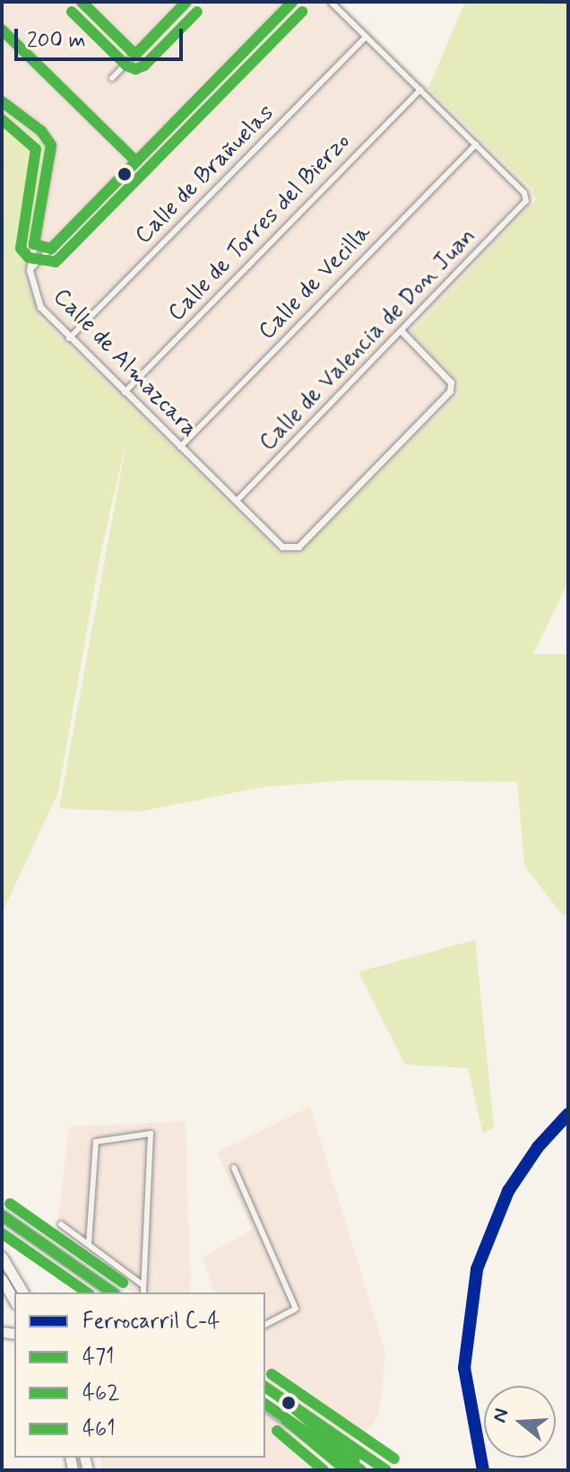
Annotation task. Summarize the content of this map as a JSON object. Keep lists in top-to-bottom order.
{
  "streets": {
    "street": [
      "Calle de Brañuelas",
      "Calle de Torres del Bierzo",
      "Calle de Vecilla",
      "Calle de Valencia de Don Juan",
      "Calle de Almazcara"
    ]
  },
  "crossings": [
    ["Calle de Brañuelas", "Calle de Almazcara"],
    ["Calle de Torres del Bierzo", "Calle de Almazcara"],
    ["Calle de Vecilla", "Calle de Valencia de Don Juan"],
    ["Calle de Vecilla", "Calle de Almazcara"],
    ["Calle de Valencia de Don Juan", "Calle de Almazcara"]
  ],
  "lines": [
    "transit line 471",
    "transit line 462",
    "rail line C-4",
    "transit line 461"
  ],
  "legend": [
    "Ferrocarril C-4",
    "471",
    "462",
    "461"
  ],
  "scale_bar": "200 m",
  "north": "left"
}
